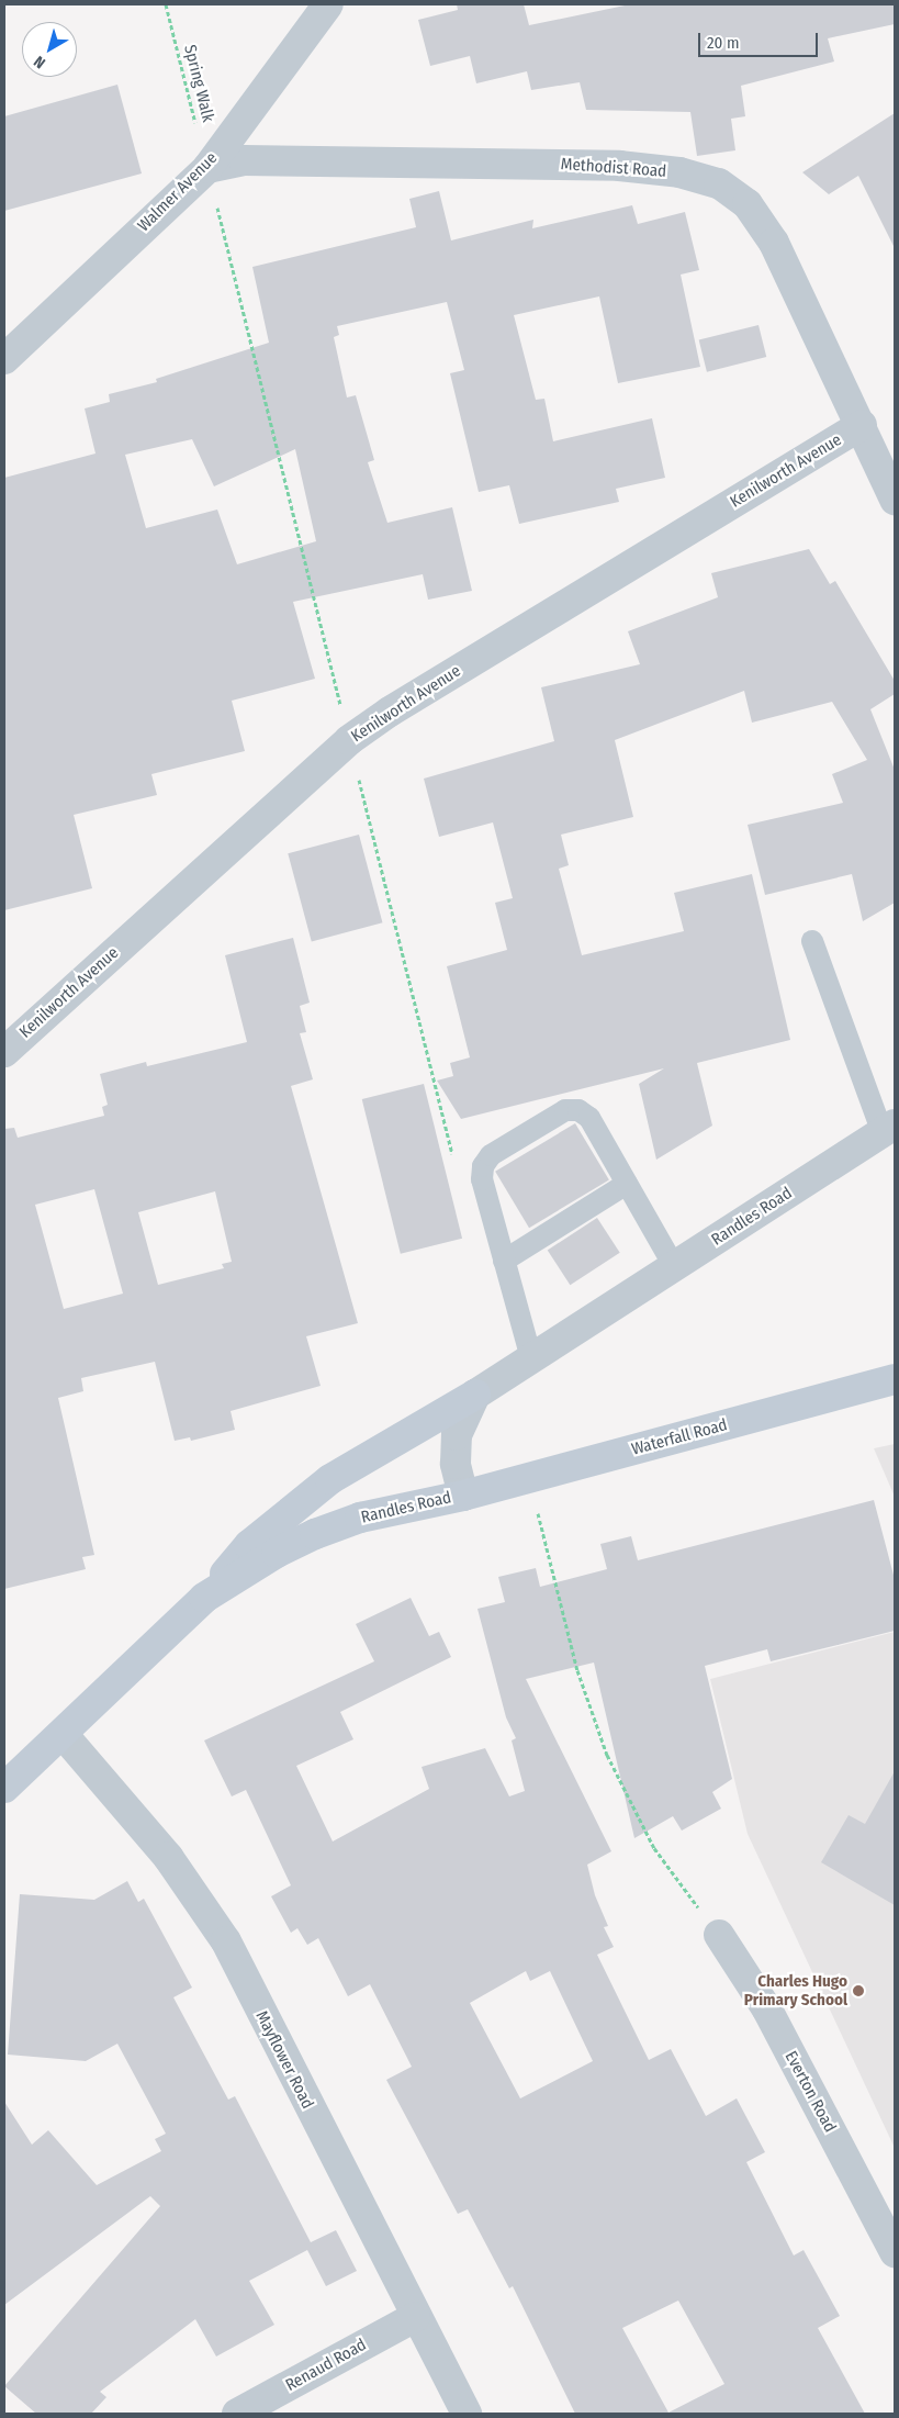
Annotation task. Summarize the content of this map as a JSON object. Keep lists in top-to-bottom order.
{
  "streets": {
    "street": [
      "Methodist Road",
      "Walmer Avenue",
      "Kenilworth Avenue",
      "Randles Road",
      "Waterfall Road",
      "Mayflower Road",
      "Everton Road",
      "Renaud Road"
    ],
    "path": ["Spring Walk"]
  },
  "crossings": [
    ["Spring Walk", "Methodist Road"],
    ["Spring Walk", "Walmer Avenue"],
    ["Spring Walk", "Kenilworth Avenue"],
    ["Methodist Road", "Walmer Avenue"],
    ["Methodist Road", "Kenilworth Avenue"],
    ["Randles Road", "Waterfall Road"],
    ["Randles Road", "Mayflower Road"],
    ["Mayflower Road", "Renaud Road"]
  ],
  "places": ["Charles Hugo Primary School"],
  "scale_bar": "20 m",
  "north": "bottom left"
}
